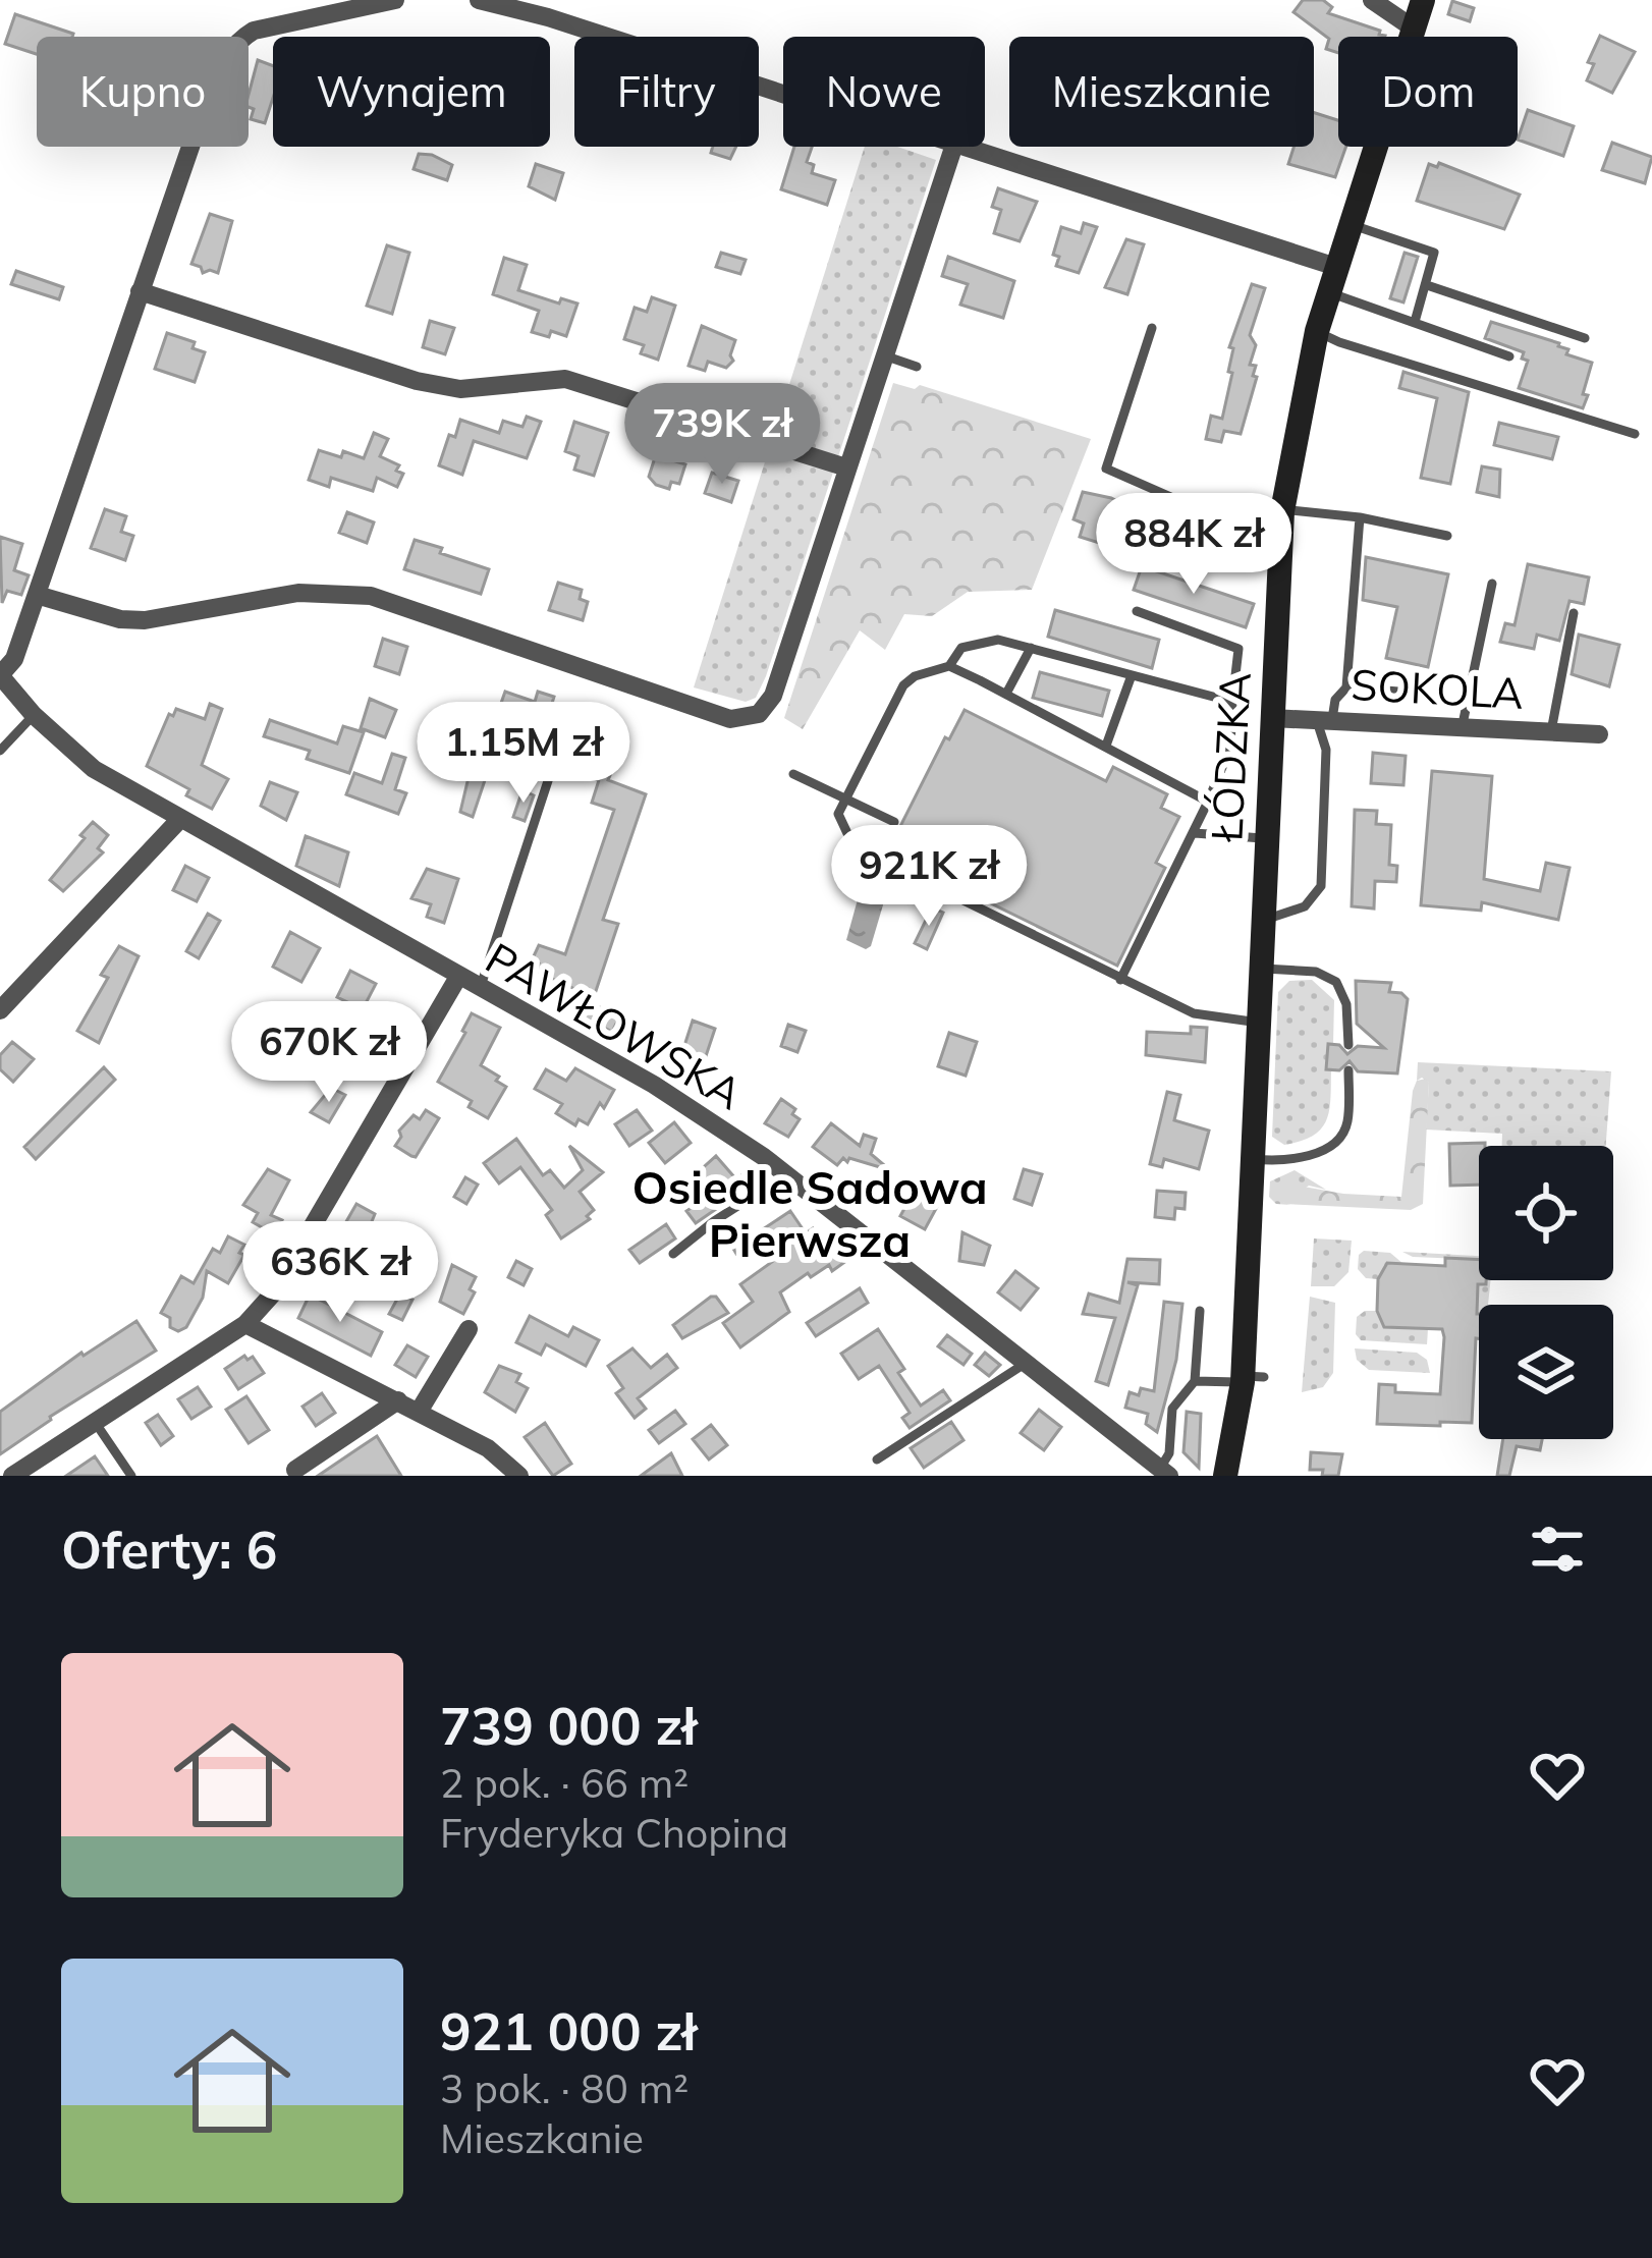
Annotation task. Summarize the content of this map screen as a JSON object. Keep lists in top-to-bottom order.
{
  "streets": {
    "main road": ["ŁÓDZKA"],
    "street": ["SOKOLA", "PAWŁOWSKA"]
  },
  "crossings": [
    ["SOKOLA", "ŁÓDZKA"]
  ],
  "districts": ["Osiedle Sadowa Pierwsza"],
  "page": {
    "chip": [
      "Kupno",
      "Wynajem",
      "Filtry",
      "Nowe",
      "Mieszkanie",
      "Dom"
    ],
    "price": [
      "739K zł",
      "884K zł",
      "1.15M zł",
      "921K zł",
      "670K zł",
      "636K zł"
    ],
    "heading": "Oferty: 6",
    "list": [
      {
        "name": "739 000 zł",
        "note": "2 pok. · 66 m² · Fryderyka Chopina"
      },
      {
        "name": "921 000 zł",
        "note": "3 pok. · 80 m² · Mieszkanie"
      }
    ]
  }
}
